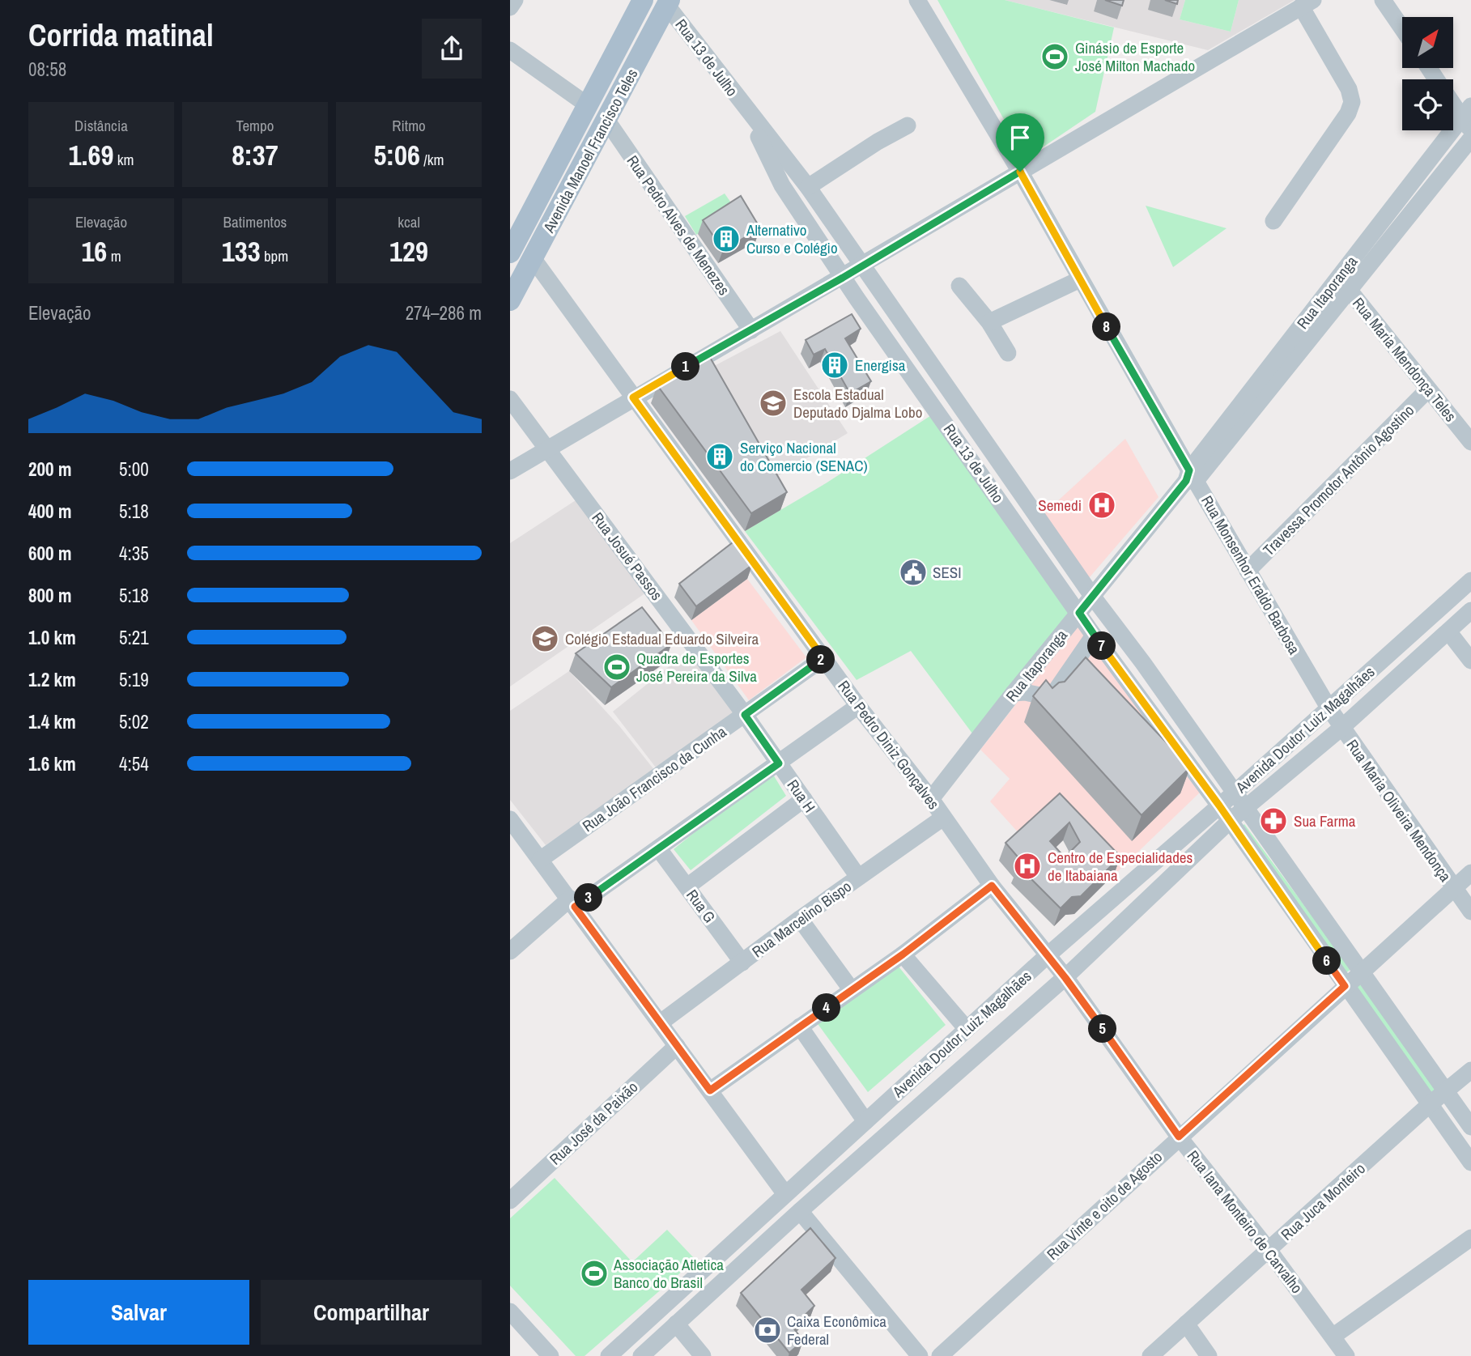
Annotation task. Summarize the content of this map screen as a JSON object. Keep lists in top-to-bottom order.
{
  "streets": {
    "main road": ["Avenida Manoel Francisco Teles"],
    "street": [
      "Rua 13 de Julho",
      "Rua Pedro Alves de Menezes",
      "Rua Itaporanga",
      "Rua Maria Mendonça Teles",
      "Travessa Promotor Antônio Agostino",
      "Rua Josué Passos",
      "Rua Monsenhor Eraldo Barbosa",
      "Avenida Doutor Luiz Magalhães",
      "Rua Pedro Diniz Gonçalves",
      "Rua João Francisco da Cunha",
      "Rua H",
      "Rua Maria Oliveira Mendonça",
      "Rua G",
      "Rua Marcelino Bispo",
      "Rua José da Paixão",
      "Rua Juca Monteiro",
      "Rua Vinte e oito de Agosto",
      "Rua Iana Monteiro de Carvalho"
    ]
  },
  "crossings": [
    ["Rua 13 de Julho", "Avenida Manoel Francisco Teles"],
    ["Rua 13 de Julho", "Rua Itaporanga"],
    ["Rua 13 de Julho", "Avenida Doutor Luiz Magalhães"],
    ["Rua 13 de Julho", "Rua Juca Monteiro"],
    ["Rua 13 de Julho", "Rua Vinte e oito de Agosto"],
    ["Avenida Manoel Francisco Teles", "Rua Pedro Alves de Menezes"],
    ["Avenida Manoel Francisco Teles", "Rua Pedro Diniz Gonçalves"],
    ["Rua Itaporanga", "Rua Maria Mendonça Teles"],
    ["Rua Itaporanga", "Rua Monsenhor Eraldo Barbosa"],
    ["Rua Itaporanga", "Rua Pedro Diniz Gonçalves"],
    ["Rua Maria Mendonça Teles", "Travessa Promotor Antônio Agostino"],
    ["Travessa Promotor Antônio Agostino", "Rua Monsenhor Eraldo Barbosa"],
    ["Rua Josué Passos", "Rua João Francisco da Cunha"],
    ["Rua Josué Passos", "Rua H"],
    ["Rua Monsenhor Eraldo Barbosa", "Avenida Doutor Luiz Magalhães"],
    ["Rua Monsenhor Eraldo Barbosa", "Rua Maria Oliveira Mendonça"],
    ["Avenida Doutor Luiz Magalhães", "Rua Pedro Diniz Gonçalves"],
    ["Avenida Doutor Luiz Magalhães", "Rua Maria Oliveira Mendonça"],
    ["Avenida Doutor Luiz Magalhães", "Rua Iana Monteiro de Carvalho"],
    ["Rua Pedro Diniz Gonçalves", "Rua João Francisco da Cunha"],
    ["Rua Pedro Diniz Gonçalves", "Rua Marcelino Bispo"],
    ["Rua Pedro Diniz Gonçalves", "Rua Iana Monteiro de Carvalho"],
    ["Rua João Francisco da Cunha", "Rua H"],
    ["Rua H", "Rua Marcelino Bispo"],
    ["Rua Maria Oliveira Mendonça", "Rua Vinte e oito de Agosto"],
    ["Rua G", "Rua Marcelino Bispo"],
    ["Rua Juca Monteiro", "Rua Iana Monteiro de Carvalho"],
    ["Rua Vinte e oito de Agosto", "Rua Iana Monteiro de Carvalho"]
  ],
  "places": {
    "sports": ["Ginásio de Esporte José Milton Machado", "Quadra de Esportes José Pereira da Silva", "Associação Atletica Banco do Brasil"],
    "building": ["Alternativo Curso e Colégio", "Energisa", "Serviço Nacional do Comercio (SENAC)"],
    "school or university": ["Escola Estadual Deputado Djalma Lobo", "Colégio Estadual Eduardo Silveira"],
    "hospital": ["Semedi", "Centro de Especialidades de Itabaiana"],
    "public building": ["SESI"],
    "pharmacy": ["Sua Farma"],
    "bank": ["Caixa Econômica Federal"]
  },
  "north": "top right",
  "page": {
    "heading": ["Corrida matinal", "08:58"],
    "stats": [
      ["Distância", "1.69 km"],
      ["Tempo", "8:37"],
      ["Ritmo", "5:06 /km"],
      ["Elevação", "16 m"],
      ["Batimentos", "133 bpm"],
      ["kcal", "129"]
    ],
    "chart": ["Elevação", "274–286 m"],
    "pins": [
      "8",
      "1",
      "7",
      "2",
      "3",
      "6",
      "4",
      "5"
    ],
    "list": [
      {
        "name": "200 m",
        "note": "5:00"
      },
      {
        "name": "400 m",
        "note": "5:18"
      },
      {
        "name": "600 m",
        "note": "4:35"
      },
      {
        "name": "800 m",
        "note": "5:18"
      },
      {
        "name": "1.0 km",
        "note": "5:21"
      },
      {
        "name": "1.2 km",
        "note": "5:19"
      },
      {
        "name": "1.4 km",
        "note": "5:02"
      },
      {
        "name": "1.6 km",
        "note": "4:54"
      }
    ],
    "buttons": ["Salvar", "Compartilhar"]
  }
}
